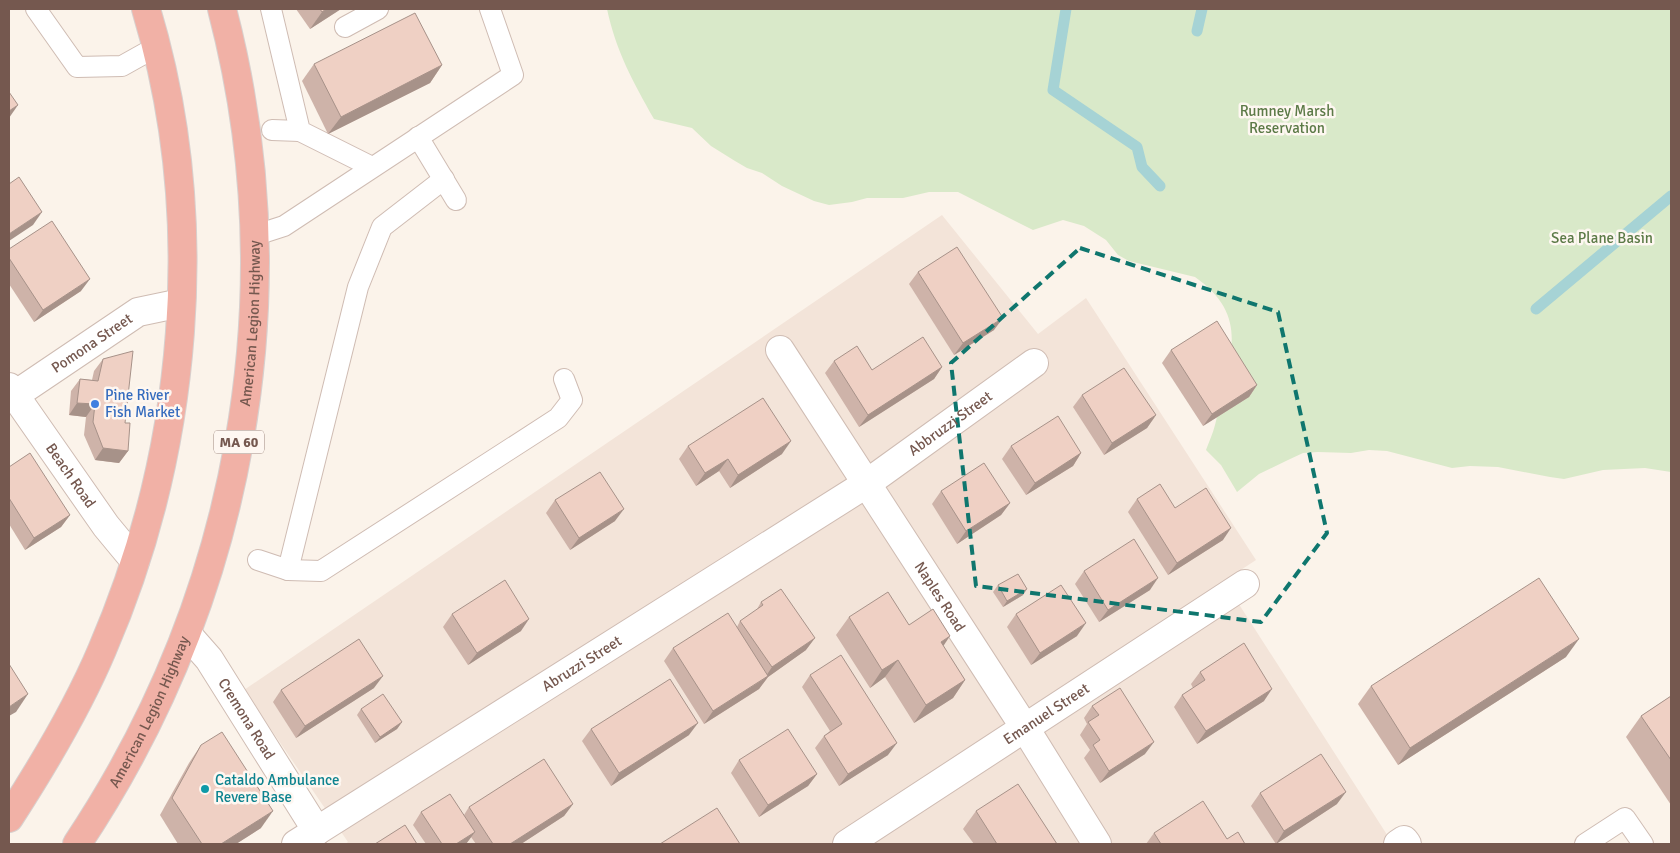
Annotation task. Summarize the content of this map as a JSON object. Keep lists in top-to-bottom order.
{
  "streets": {
    "highway": ["American Legion Highway", "MA 60"],
    "street": [
      "Pomona Street",
      "Abbruzzi Street",
      "Beach Road",
      "Naples Road",
      "Abruzzi Street",
      "Emanuel Street",
      "Cremona Road"
    ]
  },
  "crossings": [
    ["American Legion Highway", "Cremona Road"],
    ["Pomona Street", "Beach Road"],
    ["Abbruzzi Street", "Naples Road"],
    ["Abbruzzi Street", "Abruzzi Street"],
    ["Naples Road", "Abruzzi Street"],
    ["Naples Road", "Emanuel Street"],
    ["Abruzzi Street", "Cremona Road"]
  ],
  "parks": ["Rumney Marsh Reservation", "Sea Plane Basin"],
  "places": ["Pine River Fish Market", "Cataldo Ambulance Revere Base"]
}
